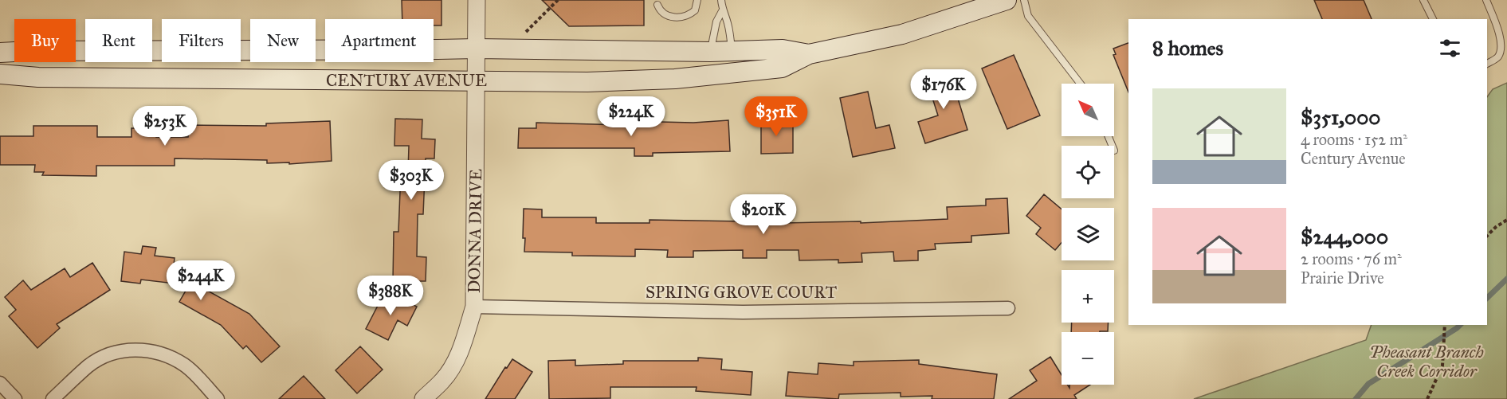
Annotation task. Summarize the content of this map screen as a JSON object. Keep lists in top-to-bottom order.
{
  "streets": {
    "main road": ["CENTURY AVENUE"],
    "street": ["DONNA DRIVE", "SPRING GROVE COURT"]
  },
  "crossings": [
    ["CENTURY AVENUE", "DONNA DRIVE"],
    ["DONNA DRIVE", "SPRING GROVE COURT"]
  ],
  "parks": ["Pheasant Branch Creek Corridor"],
  "north": "top left",
  "page": {
    "chip": [
      "Buy",
      "Rent",
      "Filters",
      "New",
      "Apartment"
    ],
    "heading": "8 homes",
    "price": [
      "$176K",
      "$224K",
      "$351K",
      "$253K",
      "$303K",
      "$201K",
      "$244K",
      "$388K"
    ],
    "list": [
      {
        "name": "$351,000",
        "note": "4 rooms · 152 m² · Century Avenue"
      },
      {
        "name": "$244,000",
        "note": "2 rooms · 76 m² · Prairie Drive"
      }
    ],
    "map_buttons": ["+", "−"]
  }
}
